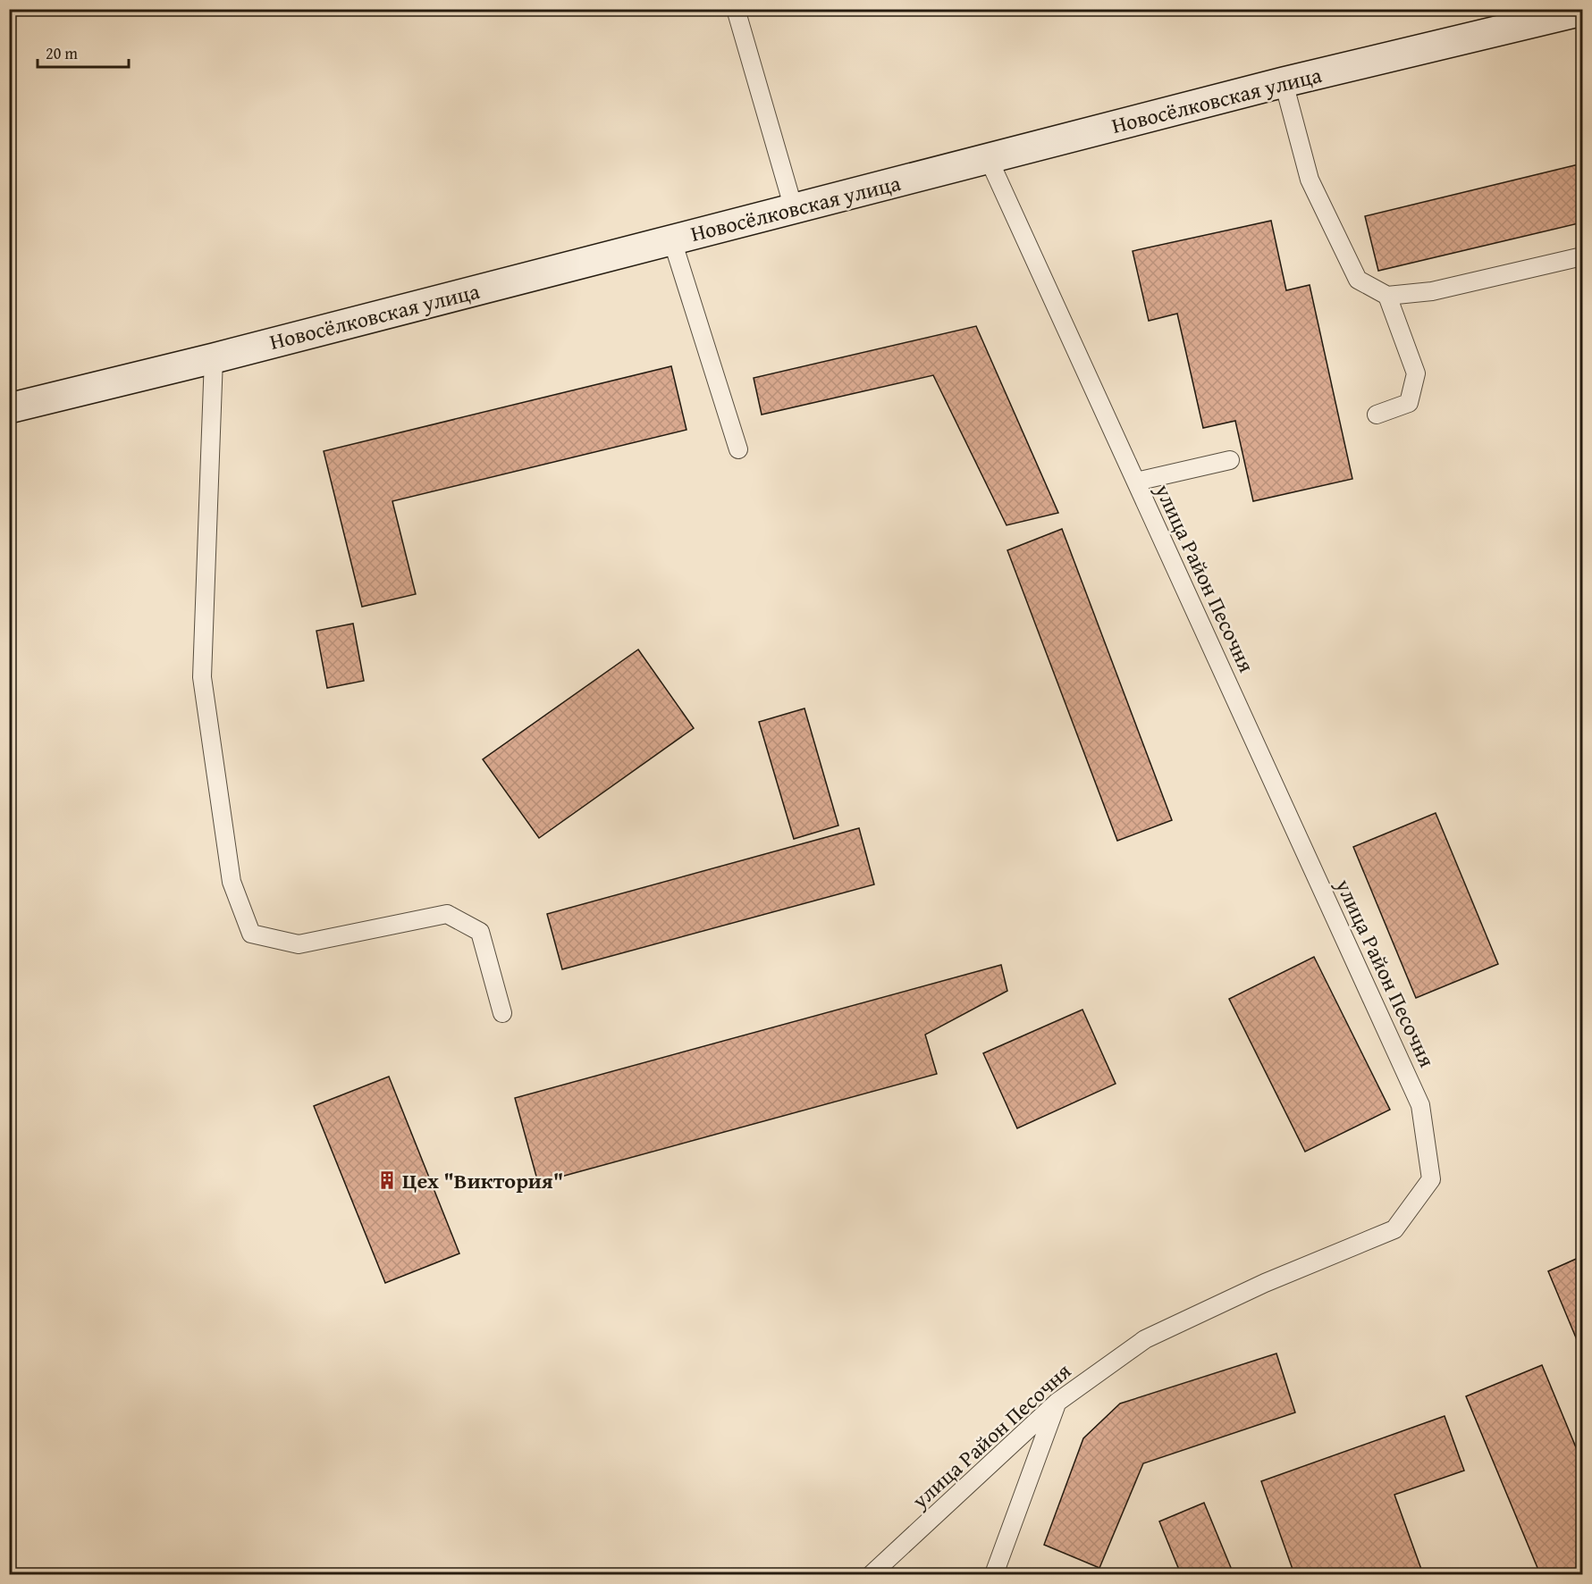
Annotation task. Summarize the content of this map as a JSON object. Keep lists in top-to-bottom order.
{
  "streets": {
    "street": ["Новосёлковская улица"],
    "lane": ["улица Район Песочня"]
  },
  "crossings": [
    ["Новосёлковская улица", "улица Район Песочня"]
  ],
  "places": {
    "building": ["Цех \"Виктория\""]
  },
  "scale_bar": "20 m"
}
